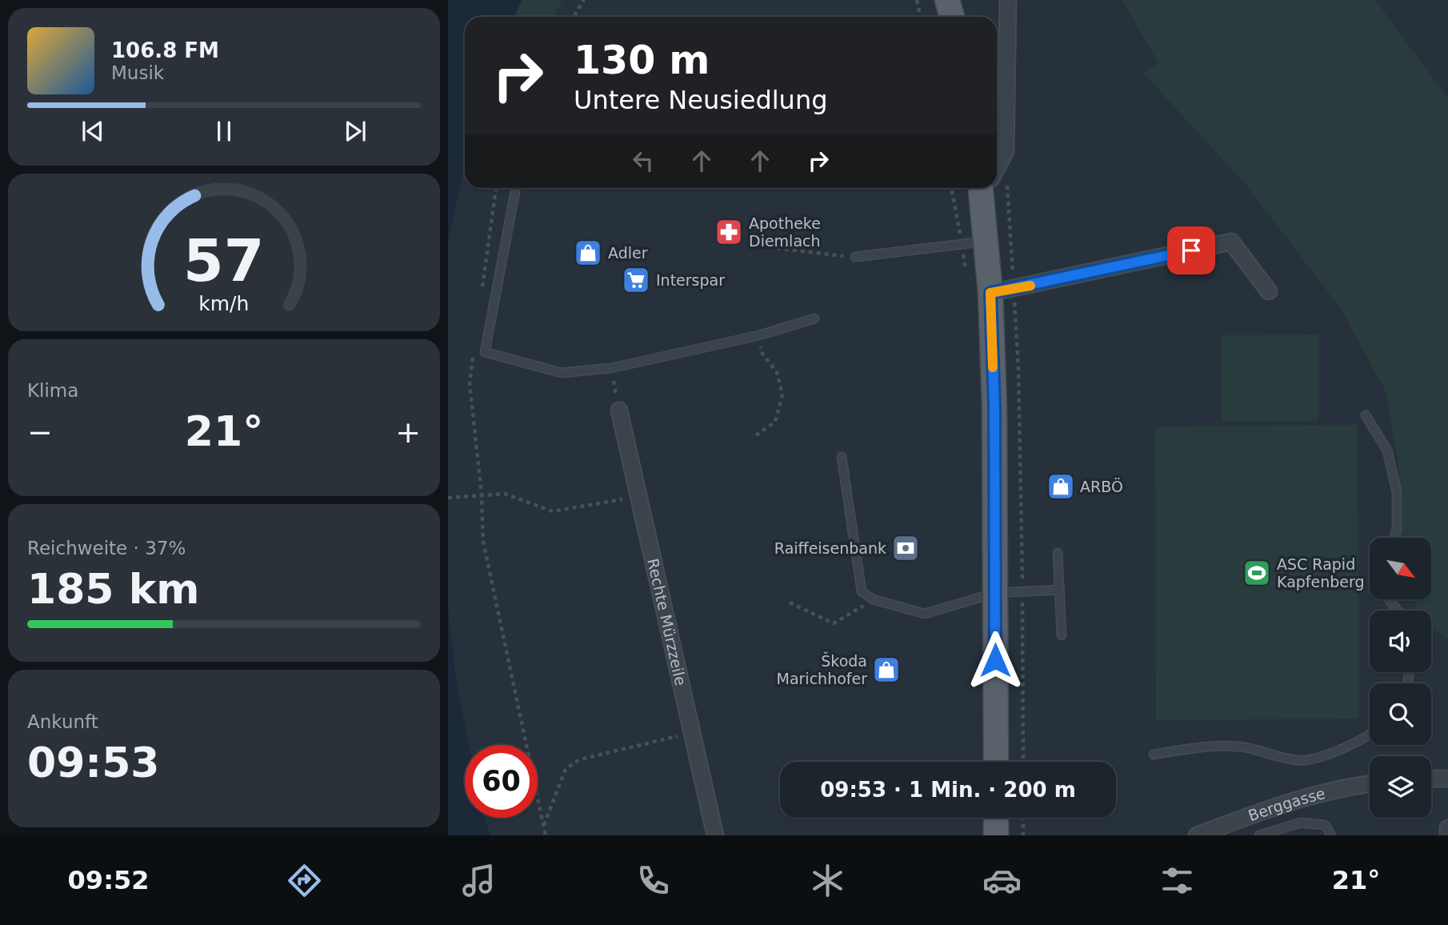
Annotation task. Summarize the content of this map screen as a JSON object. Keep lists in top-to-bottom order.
{
  "streets": {
    "street": ["Rechte Mürzzeile", "Berggasse"]
  },
  "places": {
    "pharmacy": ["Apotheke Diemlach"],
    "shop": ["Adler", "ARBÖ", "Škoda Marichhofer"],
    "supermarket": ["Interspar"],
    "bank": ["Raiffeisenbank"],
    "sports": ["ASC Rapid Kapfenberg"]
  },
  "north": "bottom right",
  "page": {
    "turn": ["130 m", "Untere Neusiedlung"],
    "song": ["106.8 FM", "Musik"],
    "tile": [
      "Klima",
      ["Reichweite · 37%", "185 km"],
      ["Ankunft", "09:53"]
    ],
    "heat": ["−", "21°", "+"],
    "limit": "60",
    "trip": "09:53 · 1 Min. · 200 m",
    "tabs": ["09:52", "21°"],
    "gauge": ["57", "km/h"]
  }
}
